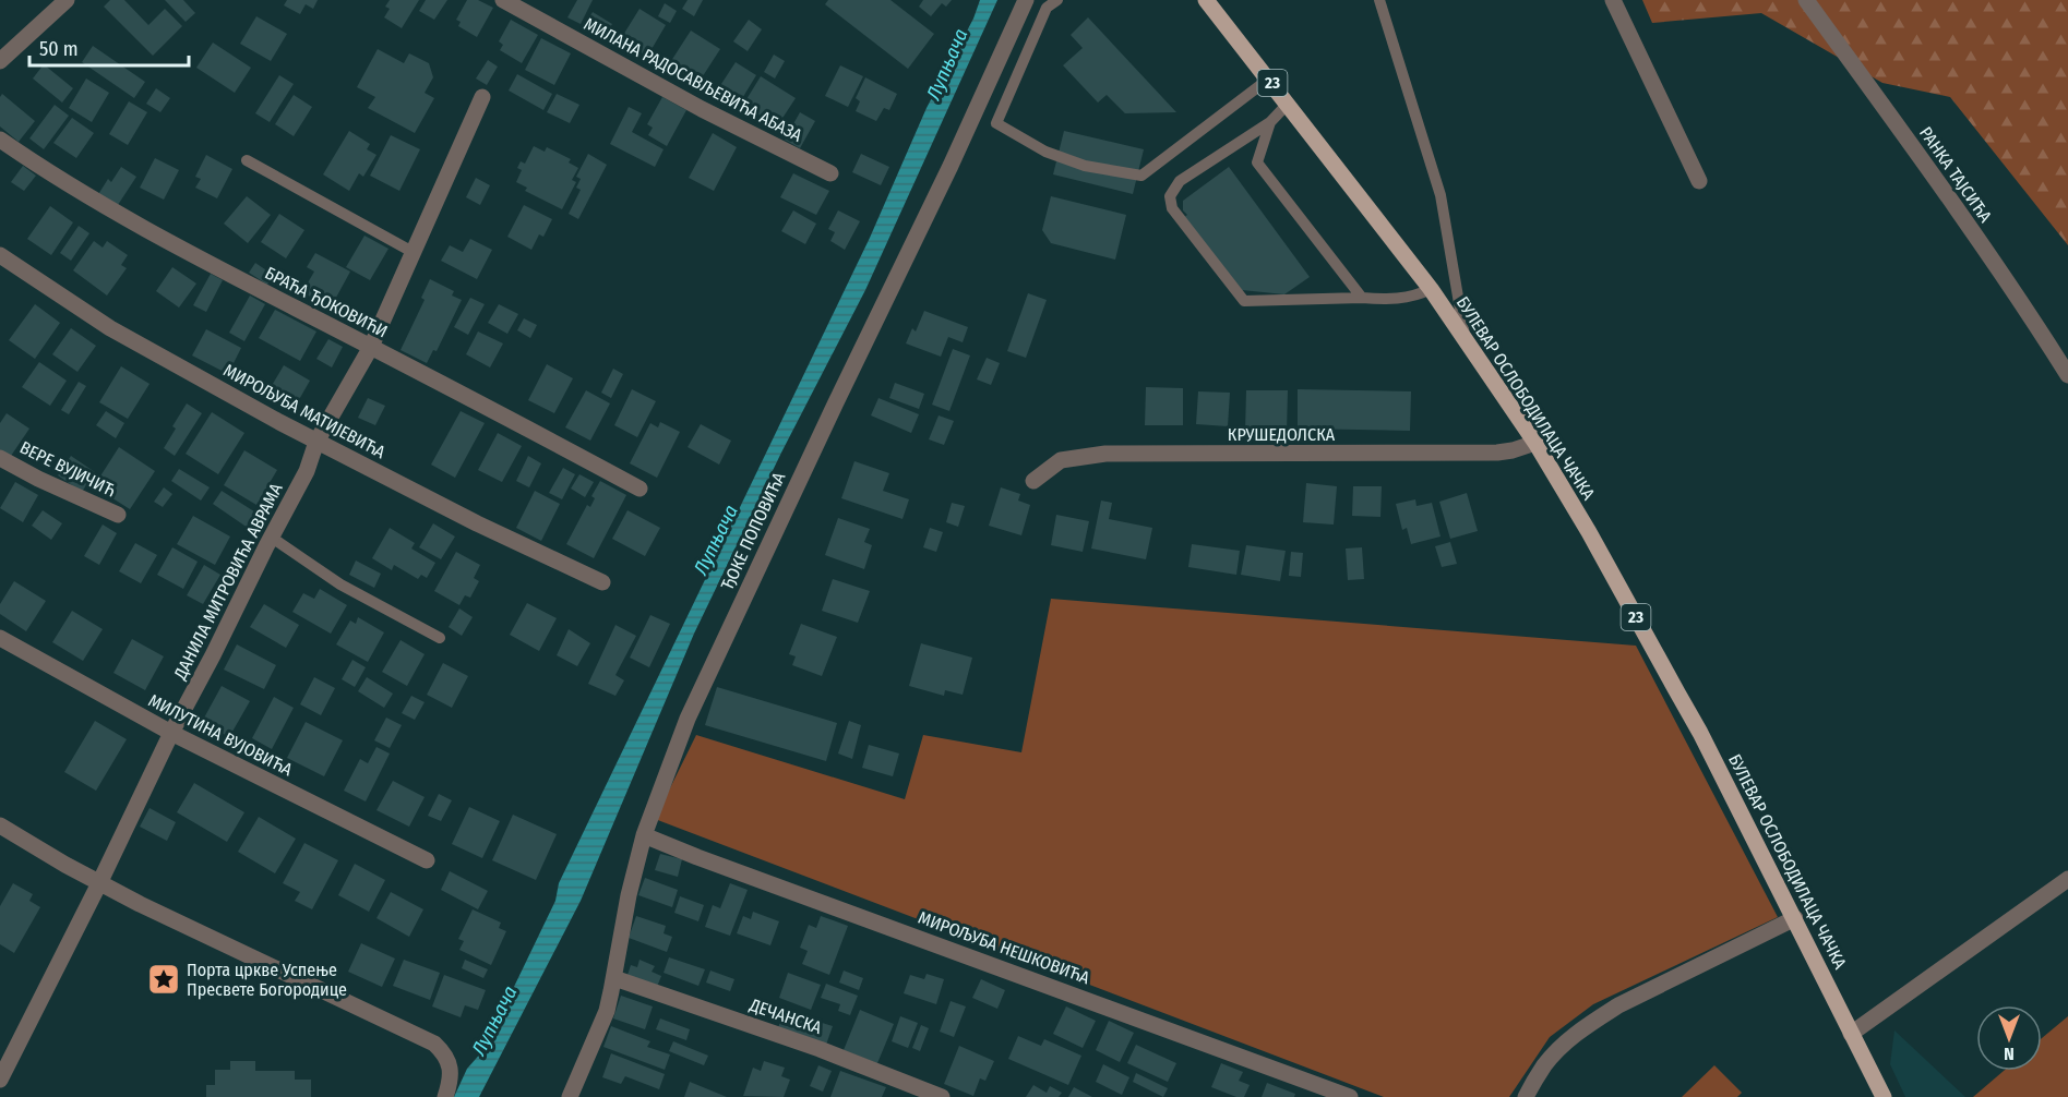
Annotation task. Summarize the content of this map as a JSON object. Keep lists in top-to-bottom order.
{
  "streets": {
    "main road": ["23", "БУЛЕВАР ОСЛОБОДИЛАЦА ЧАЧКА"],
    "street": [
      "МИЛАНА РАДОСАВЉЕВИЋА АБАЗА",
      "РАНКА ТАЈСИЋА",
      "БРАЋА ЂОКОВИЋИ",
      "МИРОЉУБА МАТИЈЕВИЋА",
      "КРУШЕДОЛСКА",
      "ВЕРЕ ВУЈИЧИЋ",
      "ЂОКЕ ПОПОВИЋА",
      "ДАНИЛА МИТРОВИЋА АВРАМА",
      "МИЛУТИНА ВУЈОВИЋА",
      "МИРОЉУБА НЕШКОВИЋА",
      "ДЕЧАНСКА"
    ]
  },
  "crossings": [
    ["БРАЋА ЂОКОВИЋИ", "ДАНИЛА МИТРОВИЋА АВРАМА"],
    ["БУЛЕВАР ОСЛОБОДИЛАЦА ЧАЧКА", "КРУШЕДОЛСКА"],
    ["МИРОЉУБА МАТИЈЕВИЋА", "ДАНИЛА МИТРОВИЋА АВРАМА"],
    ["ЂОКЕ ПОПОВИЋА", "МИРОЉУБА НЕШКОВИЋА"],
    ["ЂОКЕ ПОПОВИЋА", "ДЕЧАНСКА"],
    ["ДАНИЛА МИТРОВИЋА АВРАМА", "МИЛУТИНА ВУЈОВИЋА"]
  ],
  "water": ["Лупњача"],
  "places": {
    "place": ["Порта цркве Успење Пресвете Богородице"]
  },
  "scale_bar": "50 m",
  "north": "bottom"
}
